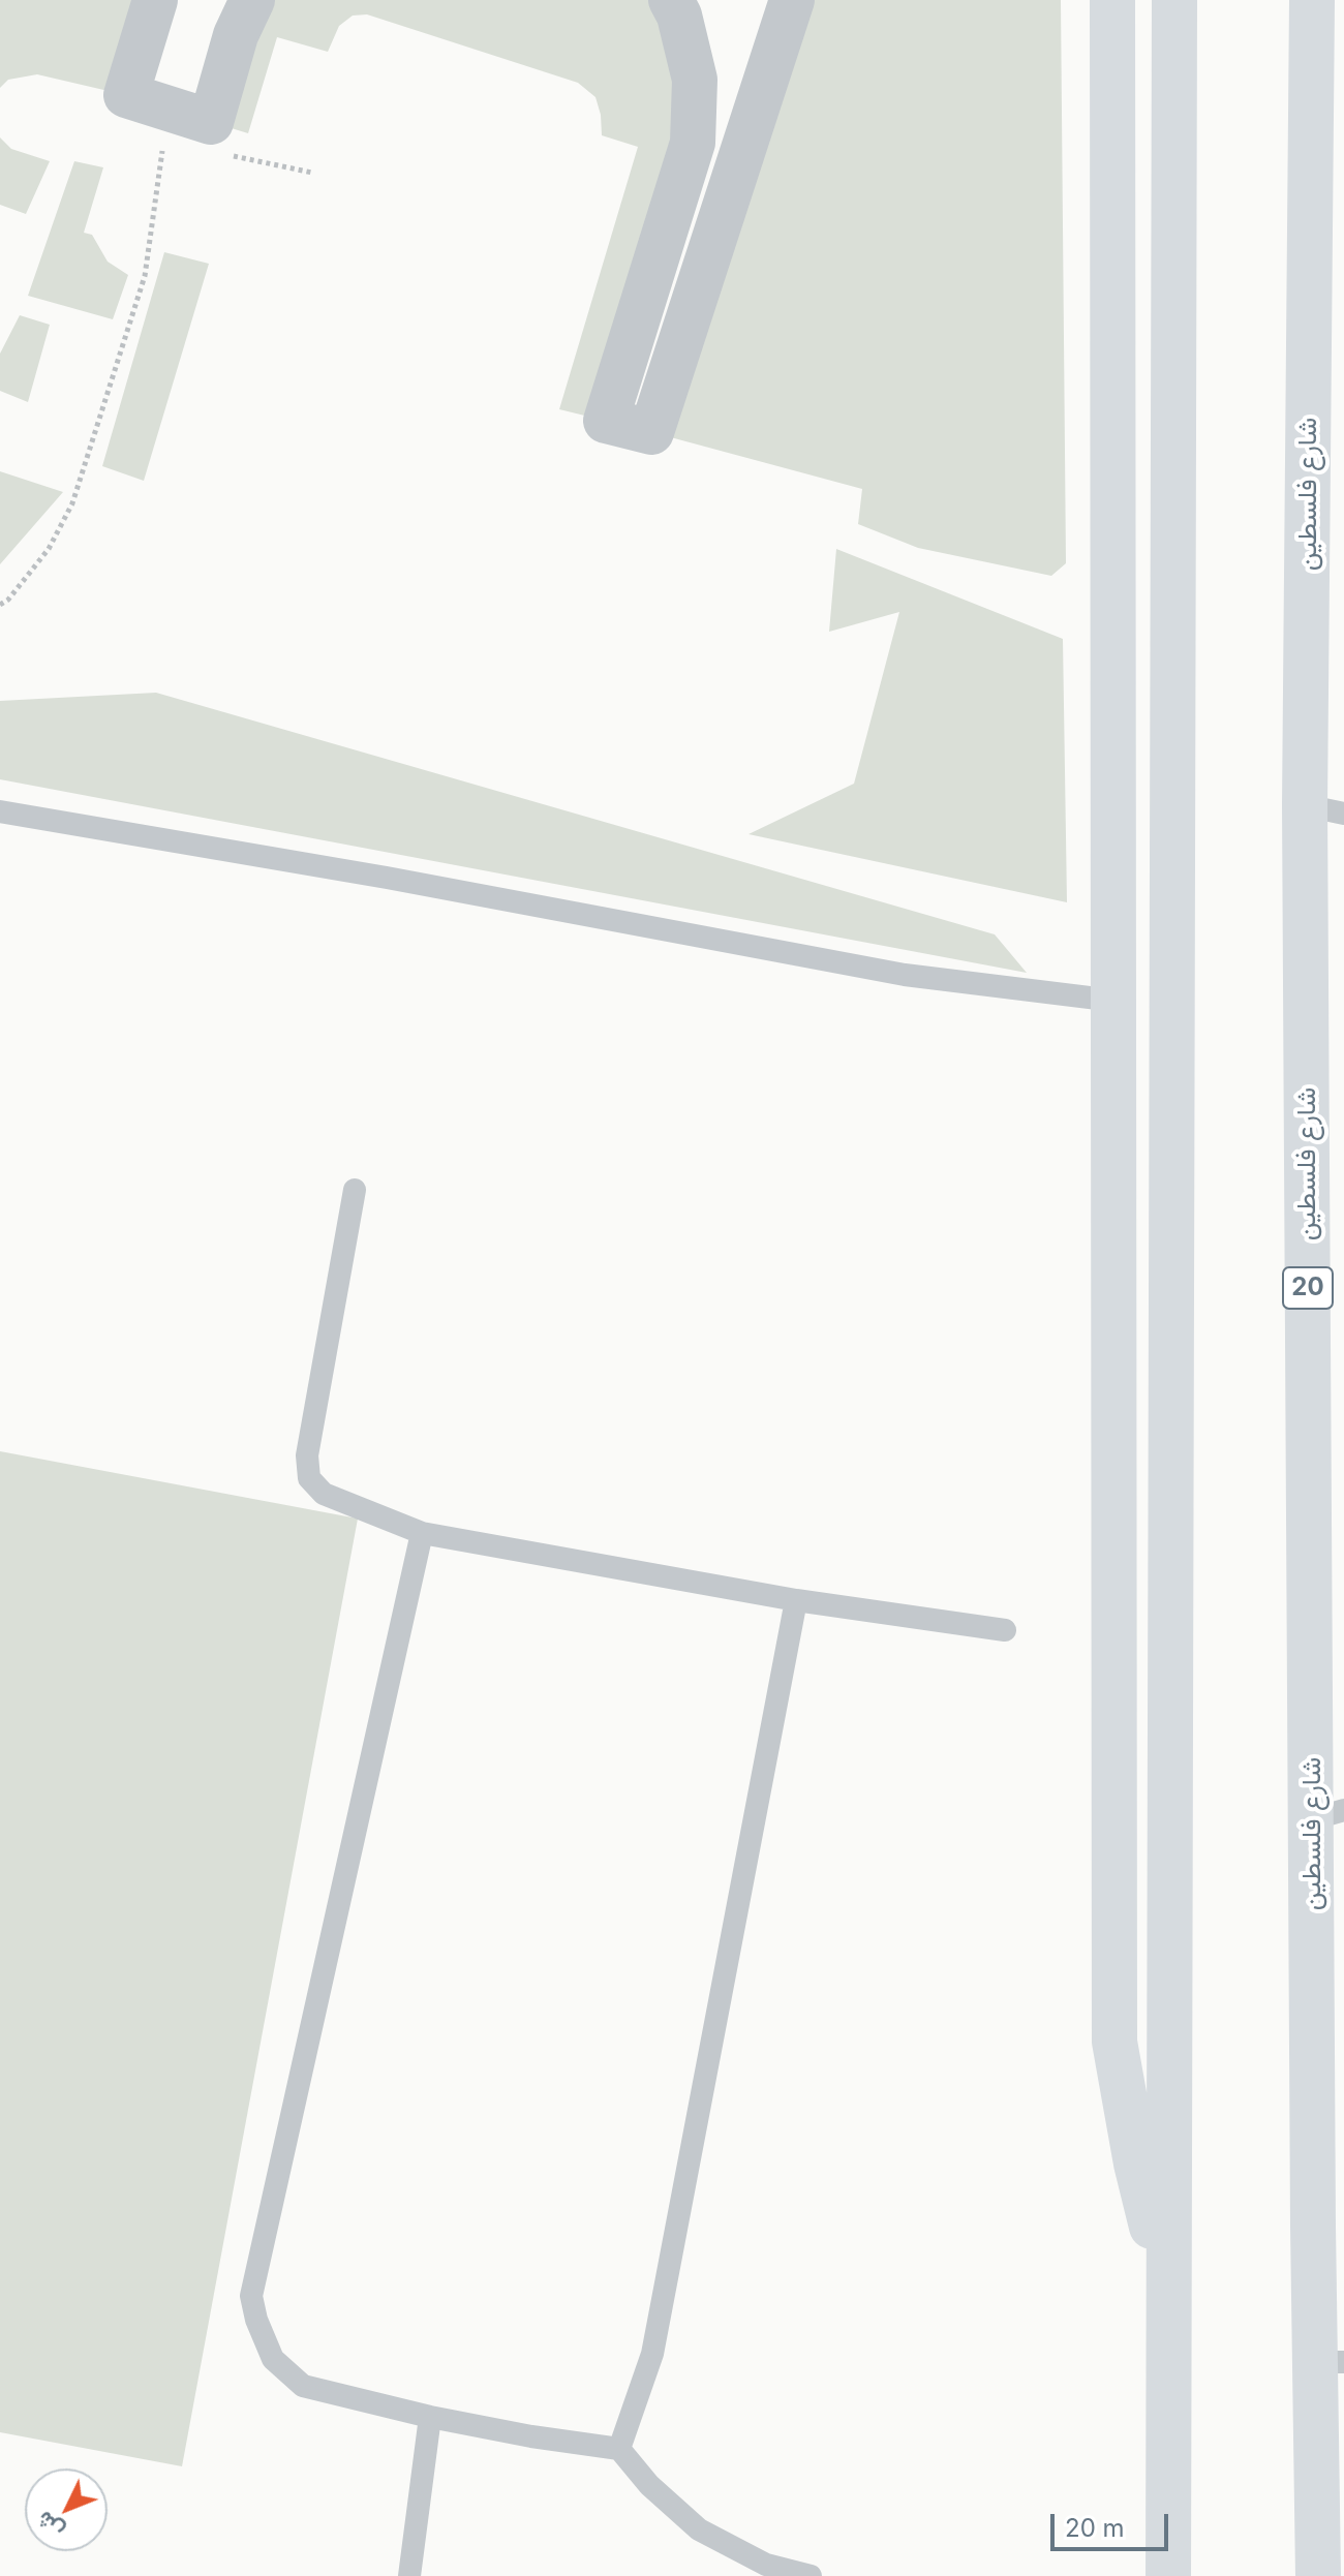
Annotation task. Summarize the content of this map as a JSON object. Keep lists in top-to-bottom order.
{
  "streets": {
    "main road": ["شارع فلسطين", "20"]
  },
  "scale_bar": "20 m",
  "north": "bottom left"
}
